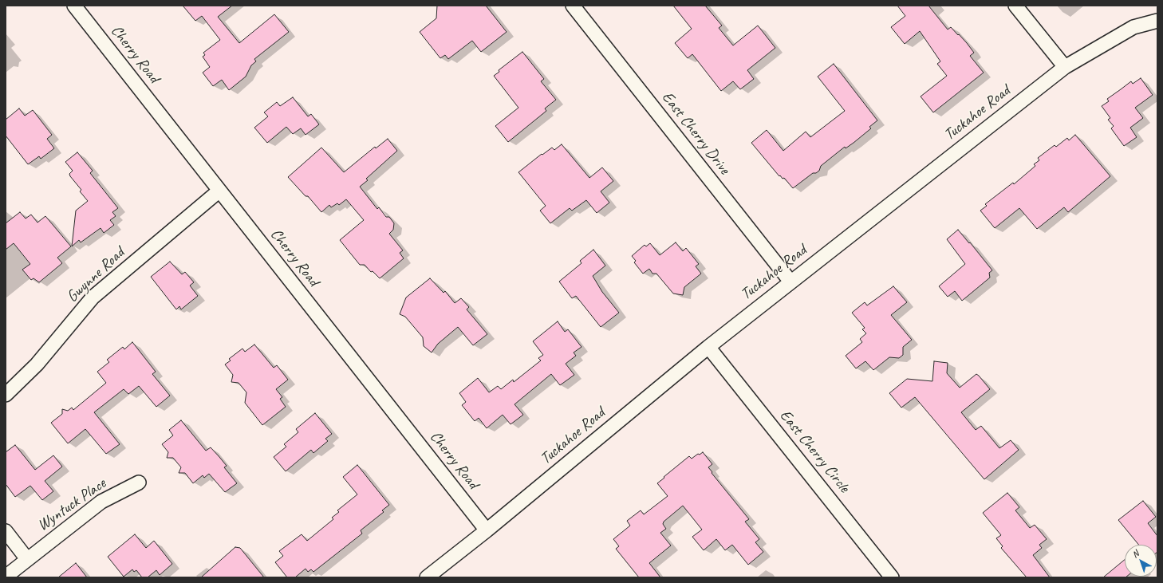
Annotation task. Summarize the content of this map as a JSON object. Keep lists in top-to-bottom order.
{
  "streets": {
    "street": [
      "Cherry Road",
      "Tuckahoe Road",
      "East Cherry Drive",
      "Gwynne Road",
      "East Cherry Circle",
      "Wyntuck Place"
    ]
  },
  "crossings": [
    ["Cherry Road", "Tuckahoe Road"],
    ["Cherry Road", "Gwynne Road"],
    ["Tuckahoe Road", "East Cherry Drive"],
    ["Tuckahoe Road", "East Cherry Circle"]
  ],
  "north": "top left"
}
